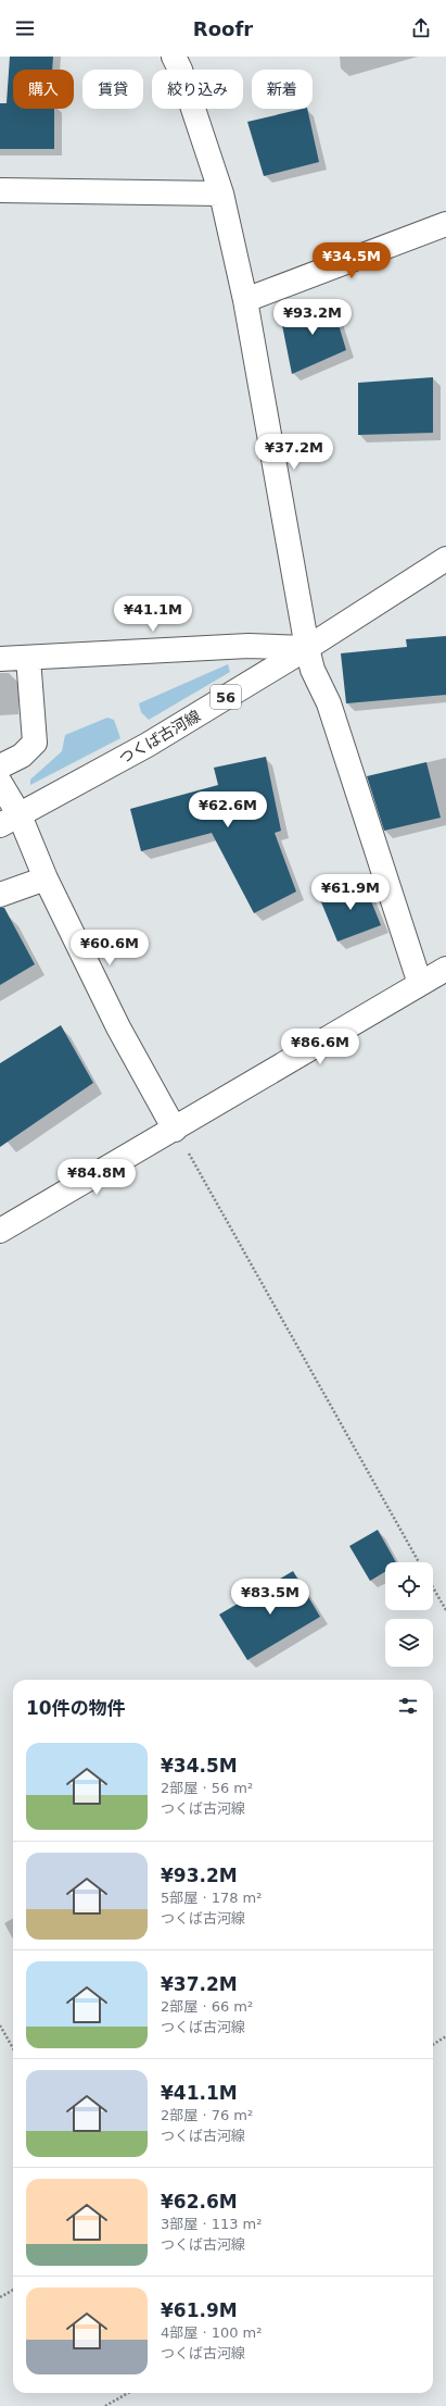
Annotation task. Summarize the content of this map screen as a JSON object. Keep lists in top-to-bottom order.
{
  "streets": {
    "street": ["56", "つくば古河線"]
  },
  "page": {
    "header": "Roofr",
    "chip": [
      "購入",
      "賃貸",
      "絞り込み",
      "新着"
    ],
    "price": [
      "¥34.5M",
      "¥93.2M",
      "¥37.2M",
      "¥41.1M",
      "¥62.6M",
      "¥61.9M",
      "¥60.6M",
      "¥86.6M",
      "¥84.8M",
      "¥83.5M"
    ],
    "heading": "10件の物件",
    "list": [
      {
        "name": "¥34.5M",
        "note": "2部屋 · 56 m² · つくば古河線"
      },
      {
        "name": "¥93.2M",
        "note": "5部屋 · 178 m² · つくば古河線"
      },
      {
        "name": "¥37.2M",
        "note": "2部屋 · 66 m² · つくば古河線"
      },
      {
        "name": "¥41.1M",
        "note": "2部屋 · 76 m² · つくば古河線"
      },
      {
        "name": "¥62.6M",
        "note": "3部屋 · 113 m² · つくば古河線"
      },
      {
        "name": "¥61.9M",
        "note": "4部屋 · 100 m² · つくば古河線"
      }
    ]
  }
}
